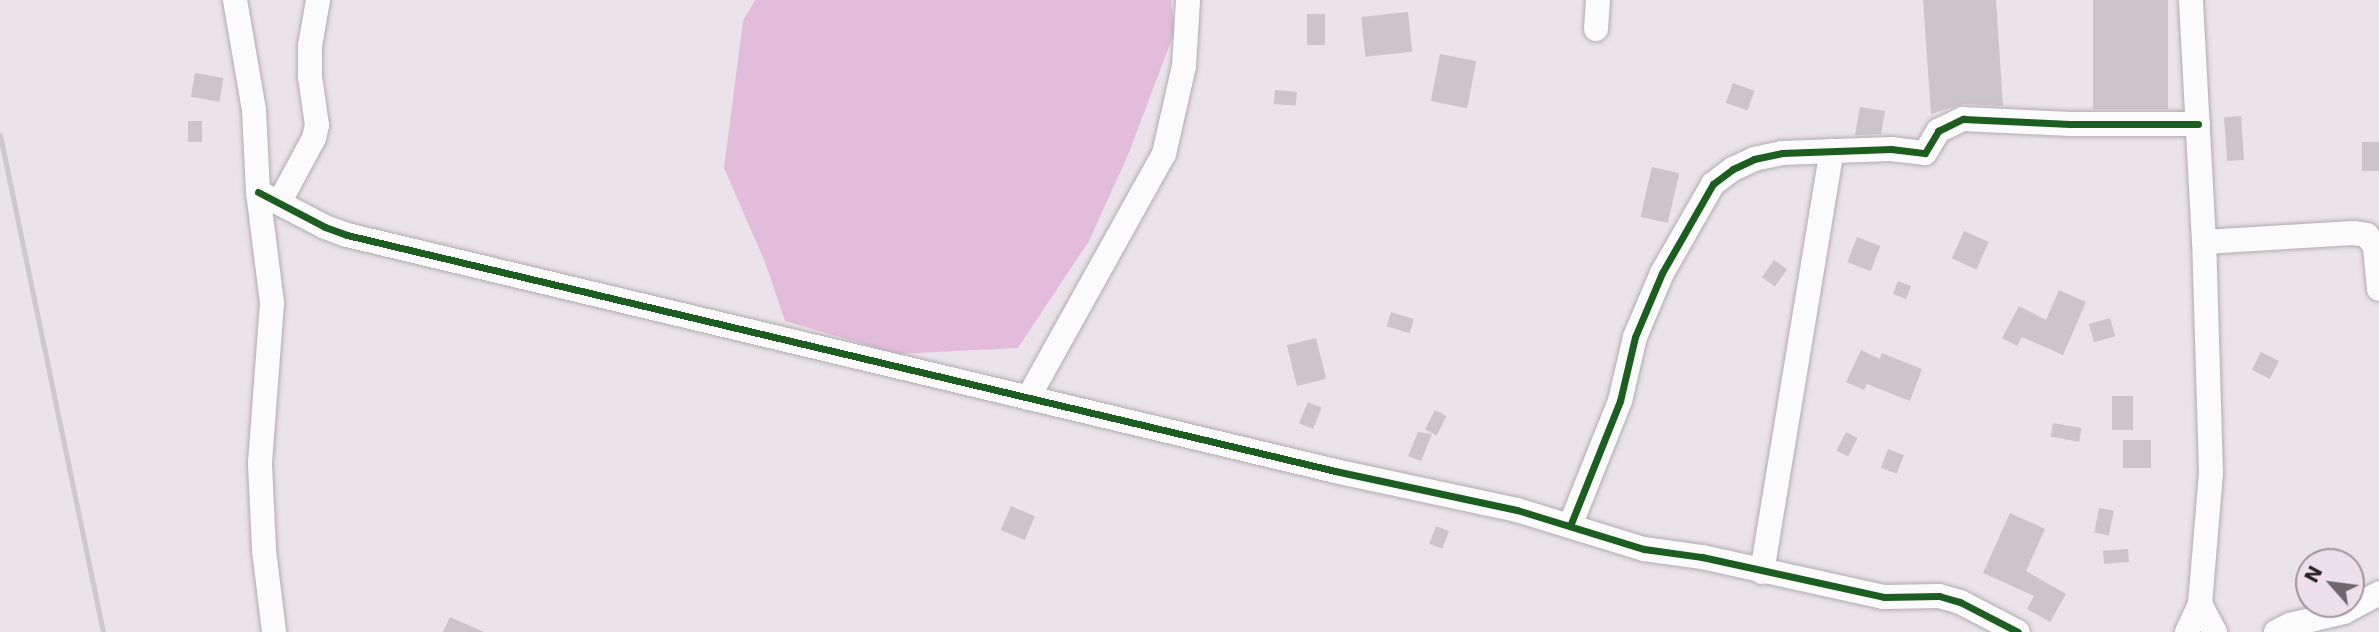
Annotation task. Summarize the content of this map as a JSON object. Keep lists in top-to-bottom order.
{
  "north": "top left"
}
